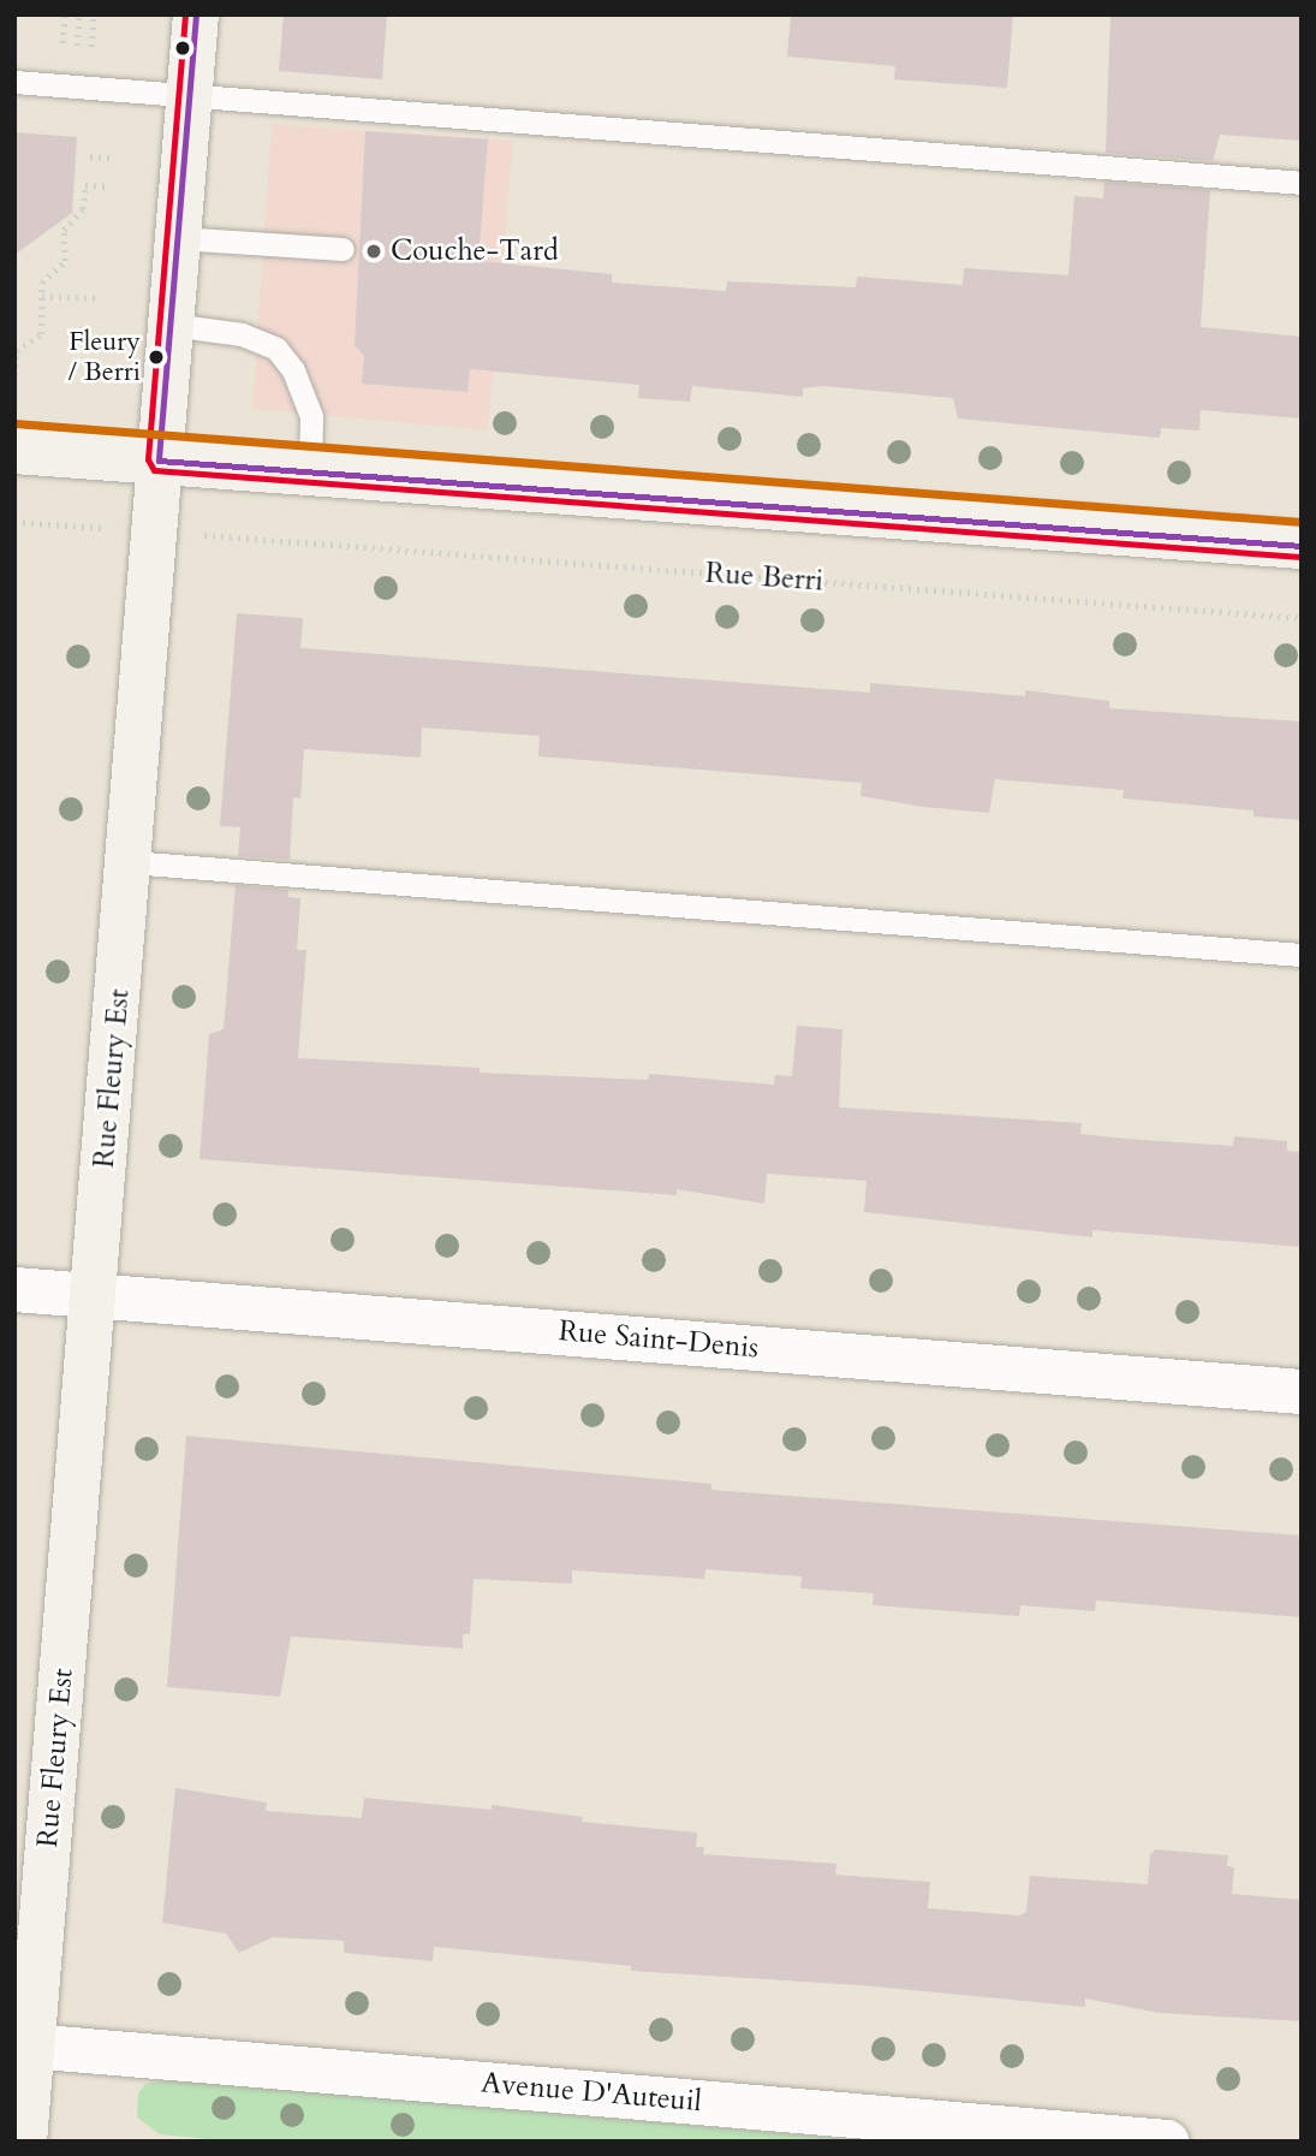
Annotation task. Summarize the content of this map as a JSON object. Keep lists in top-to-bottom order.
{
  "streets": {
    "street": ["Rue Fleury Est", "Rue Saint-Denis", "Avenue D'Auteuil"],
    "path": ["Rue Berri"]
  },
  "crossings": [
    ["Rue Fleury Est", "Rue Saint-Denis"],
    ["Rue Fleury Est", "Avenue D'Auteuil"]
  ],
  "places": ["Couche-Tard", "Fleury / Berri"]
}
